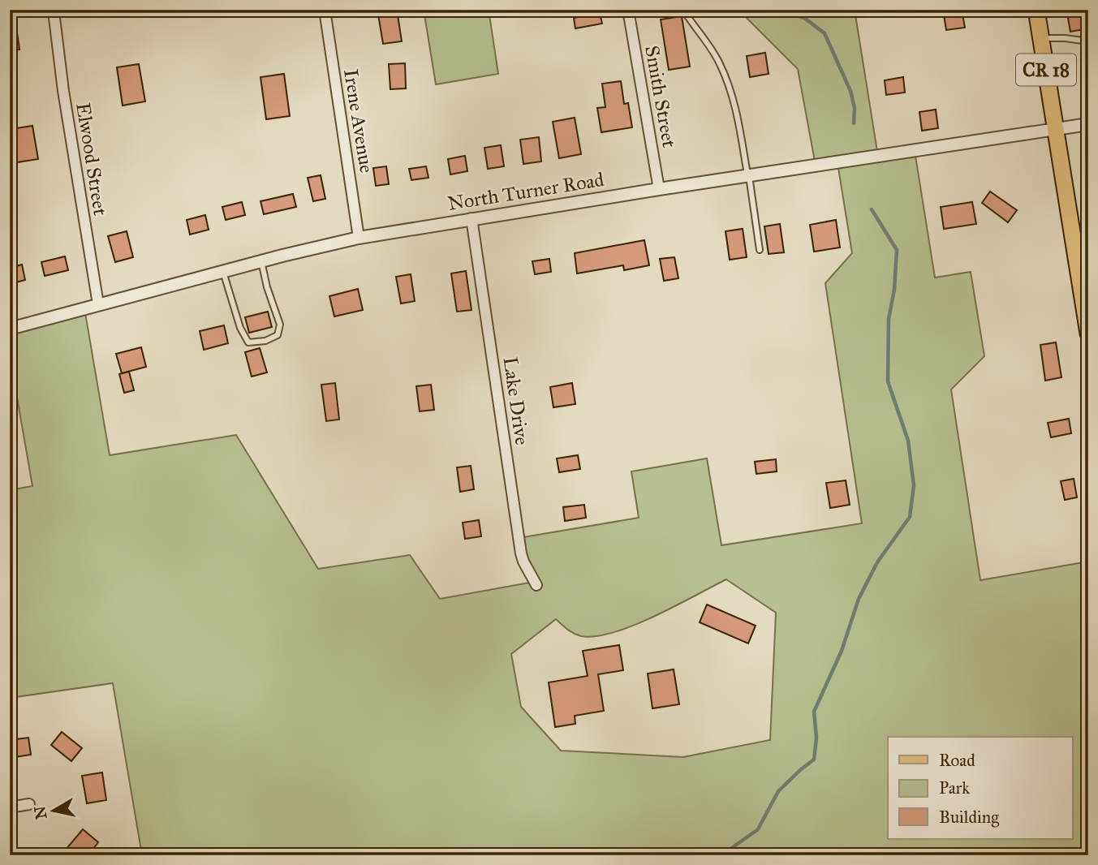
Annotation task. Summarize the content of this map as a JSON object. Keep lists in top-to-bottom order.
{
  "streets": {
    "main road": ["CR 18"],
    "street": [
      "Smith Street",
      "Irene Avenue",
      "Elwood Street",
      "North Turner Road",
      "Lake Drive"
    ]
  },
  "crossings": [
    ["CR 18", "North Turner Road"],
    ["Smith Street", "North Turner Road"],
    ["Irene Avenue", "North Turner Road"],
    ["Elwood Street", "North Turner Road"],
    ["North Turner Road", "Lake Drive"]
  ],
  "legend": ["Road", "Park", "Building"],
  "north": "left"
}
